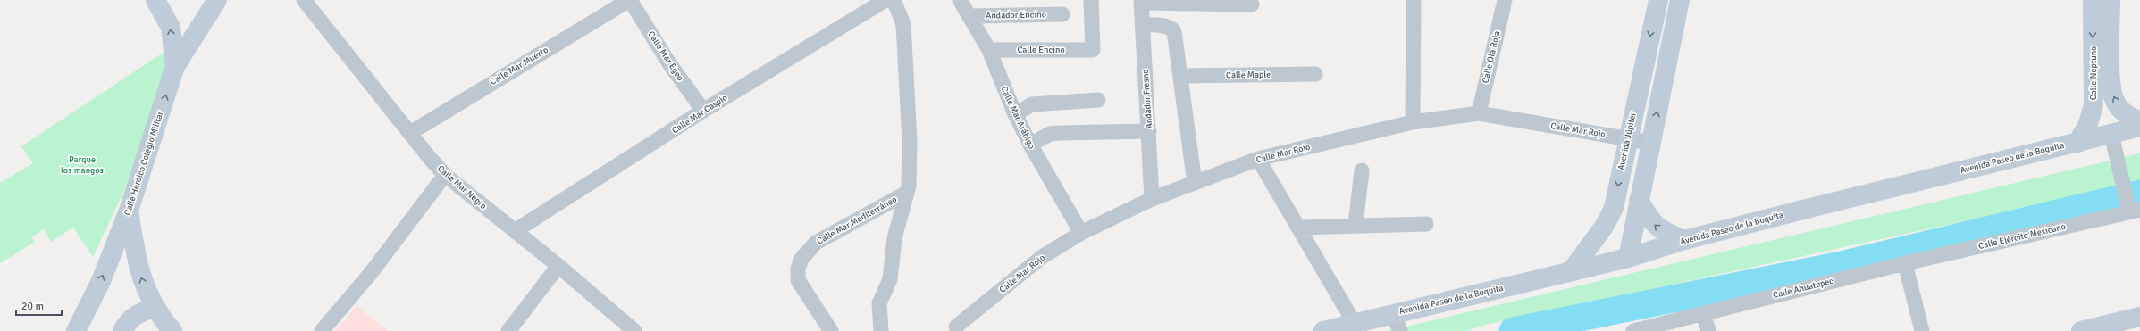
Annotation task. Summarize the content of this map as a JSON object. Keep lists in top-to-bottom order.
{
  "streets": {
    "main road": [
      "Calle Neptuno",
      "Avenida Júpiter",
      "Avenida Paseo de la Boquita",
      "Calle Heróico Colegio Militar"
    ],
    "street": [
      "Andador Encino",
      "Calle Encino",
      "Calle Mar Egeo",
      "Calle Ola Roja",
      "Calle Mar Muerto",
      "Calle Maple",
      "Andador Fresno",
      "Calle Mar Caspio",
      "Calle Mar Arábigo",
      "Calle Mar Rojo",
      "Calle Mar Negro",
      "Calle Mar Mediterráneo",
      "Calle Ejército Mexicano",
      "Calle Ahuatepec"
    ]
  },
  "crossings": [
    ["Andador Encino", "Calle Mar Arábigo"],
    ["Calle Encino", "Calle Mar Arábigo"],
    ["Calle Mar Egeo", "Calle Mar Muerto"],
    ["Calle Mar Egeo", "Calle Mar Caspio"],
    ["Calle Ola Roja", "Calle Mar Rojo"],
    ["Calle Mar Muerto", "Calle Mar Negro"],
    ["Calle Neptuno", "Avenida Paseo de la Boquita"],
    ["Andador Fresno", "Calle Mar Rojo"],
    ["Calle Mar Caspio", "Calle Mar Negro"],
    ["Calle Mar Arábigo", "Calle Mar Rojo"],
    ["Calle Mar Rojo", "Avenida Júpiter"],
    ["Avenida Júpiter", "Avenida Paseo de la Boquita"],
    ["Calle Ejército Mexicano", "Calle Ahuatepec"]
  ],
  "one_way": ["Calle Heróico Colegio Militar"],
  "parks": ["Parque los mangos"],
  "scale_bar": "20 m"
}
